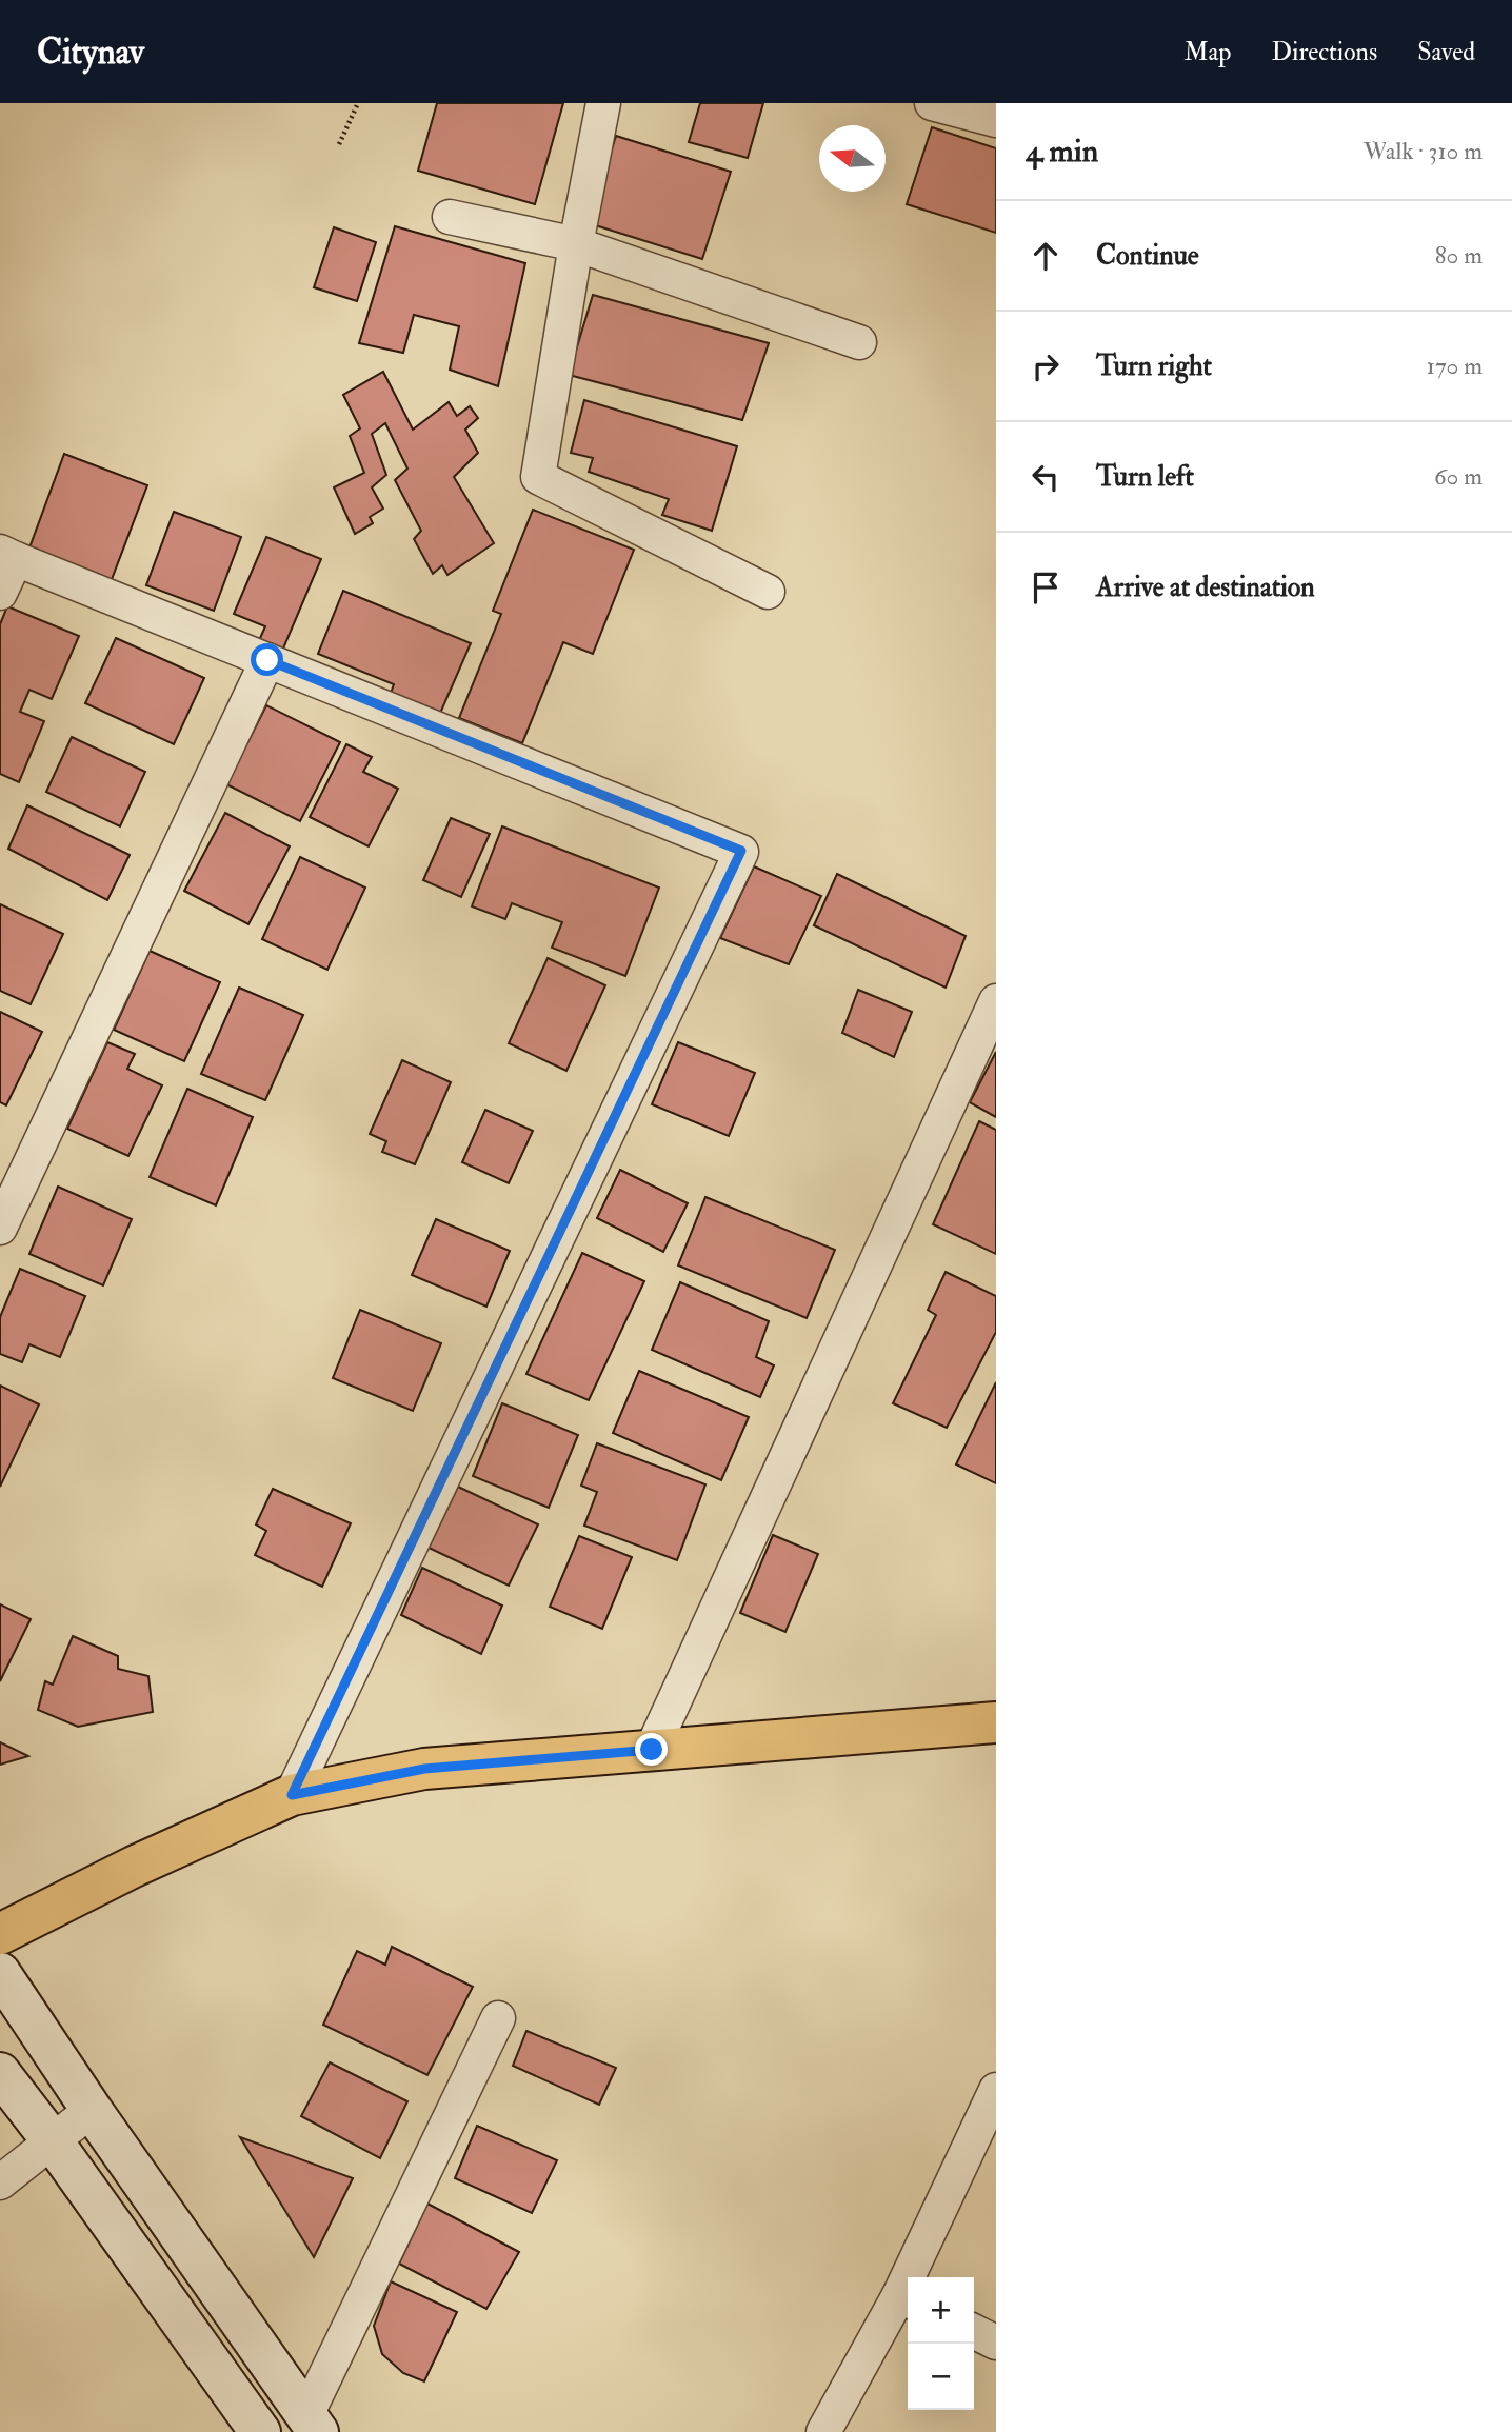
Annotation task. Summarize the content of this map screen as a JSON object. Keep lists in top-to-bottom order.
{
  "north": "left",
  "page": {
    "header": "Citynav",
    "nav": ["Map", "Directions", "Saved"],
    "heading": ["4 min", "Walk · 310 m"],
    "list": [
      ["Continue", "80 m"],
      ["Turn right", "170 m"],
      ["Turn left", "60 m"],
      "Arrive at destination"
    ],
    "map_buttons": ["+", "−"]
  }
}
